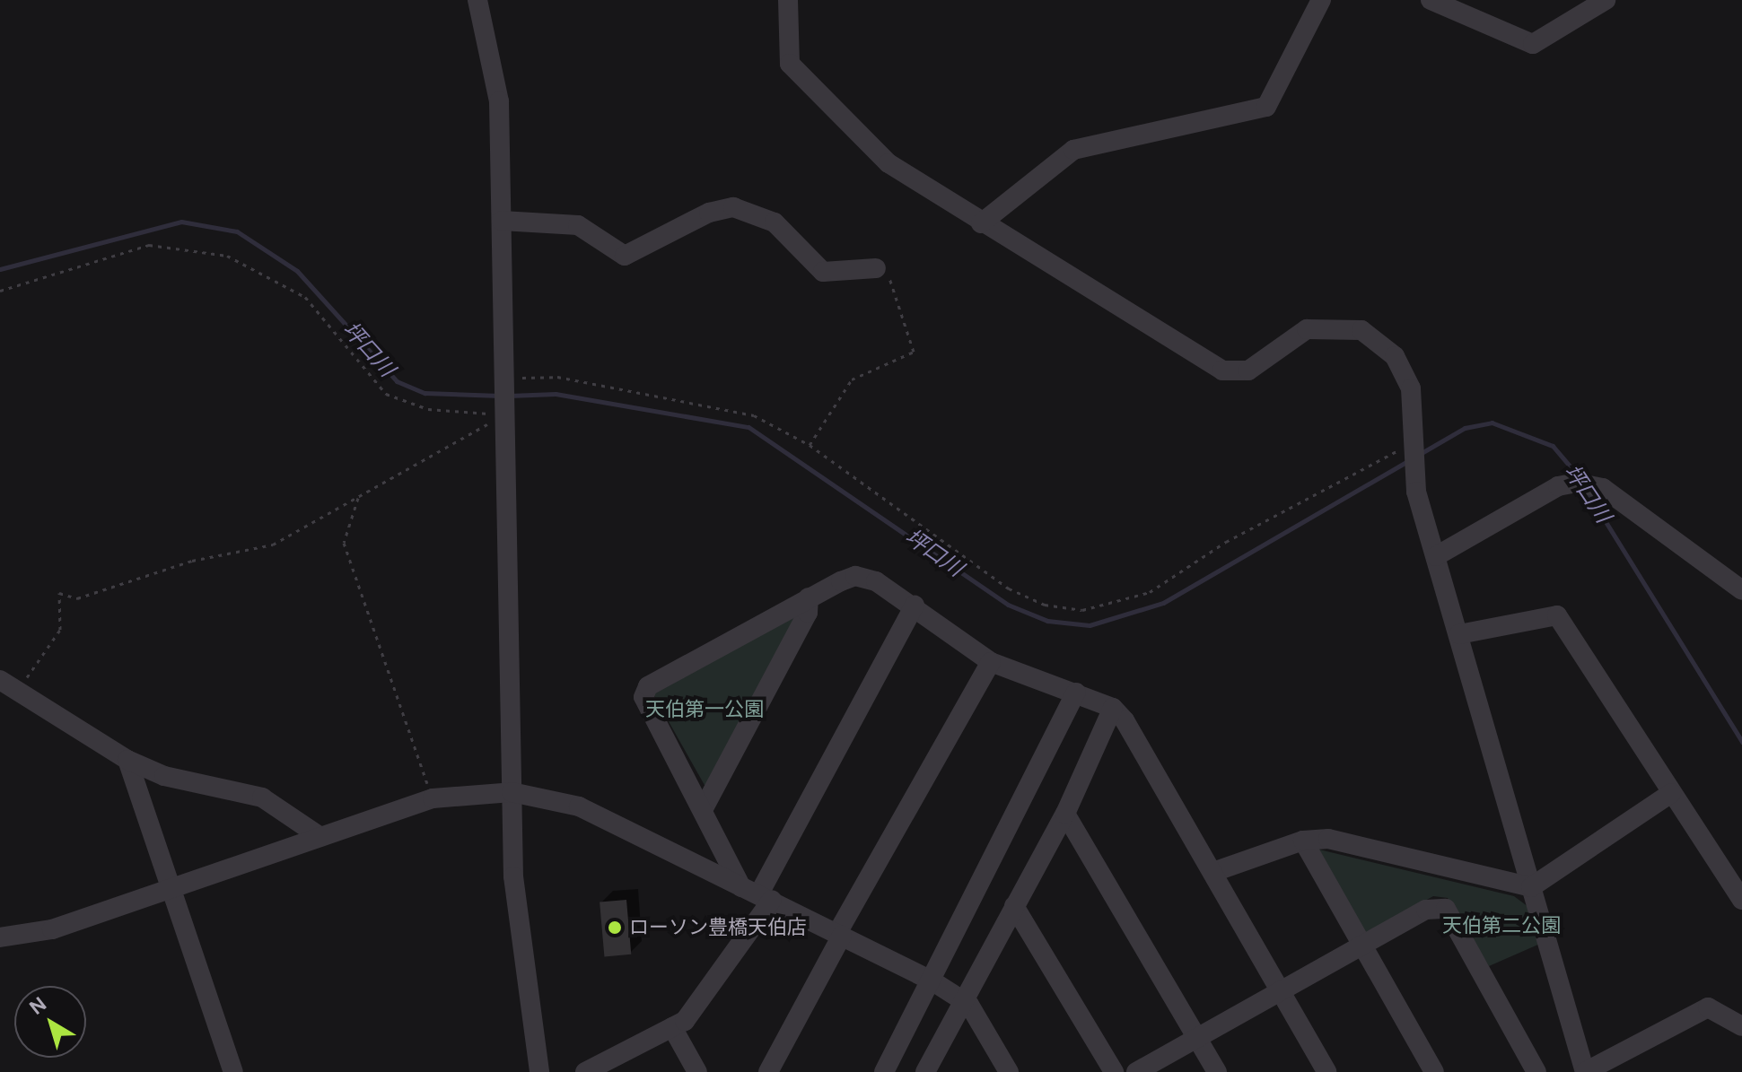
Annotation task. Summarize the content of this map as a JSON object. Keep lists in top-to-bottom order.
{
  "water": ["坪口川"],
  "parks": ["天伯第一公園", "天伯第二公園"],
  "places": ["ローソン豊橋天伯店"],
  "north": "top left"
}
